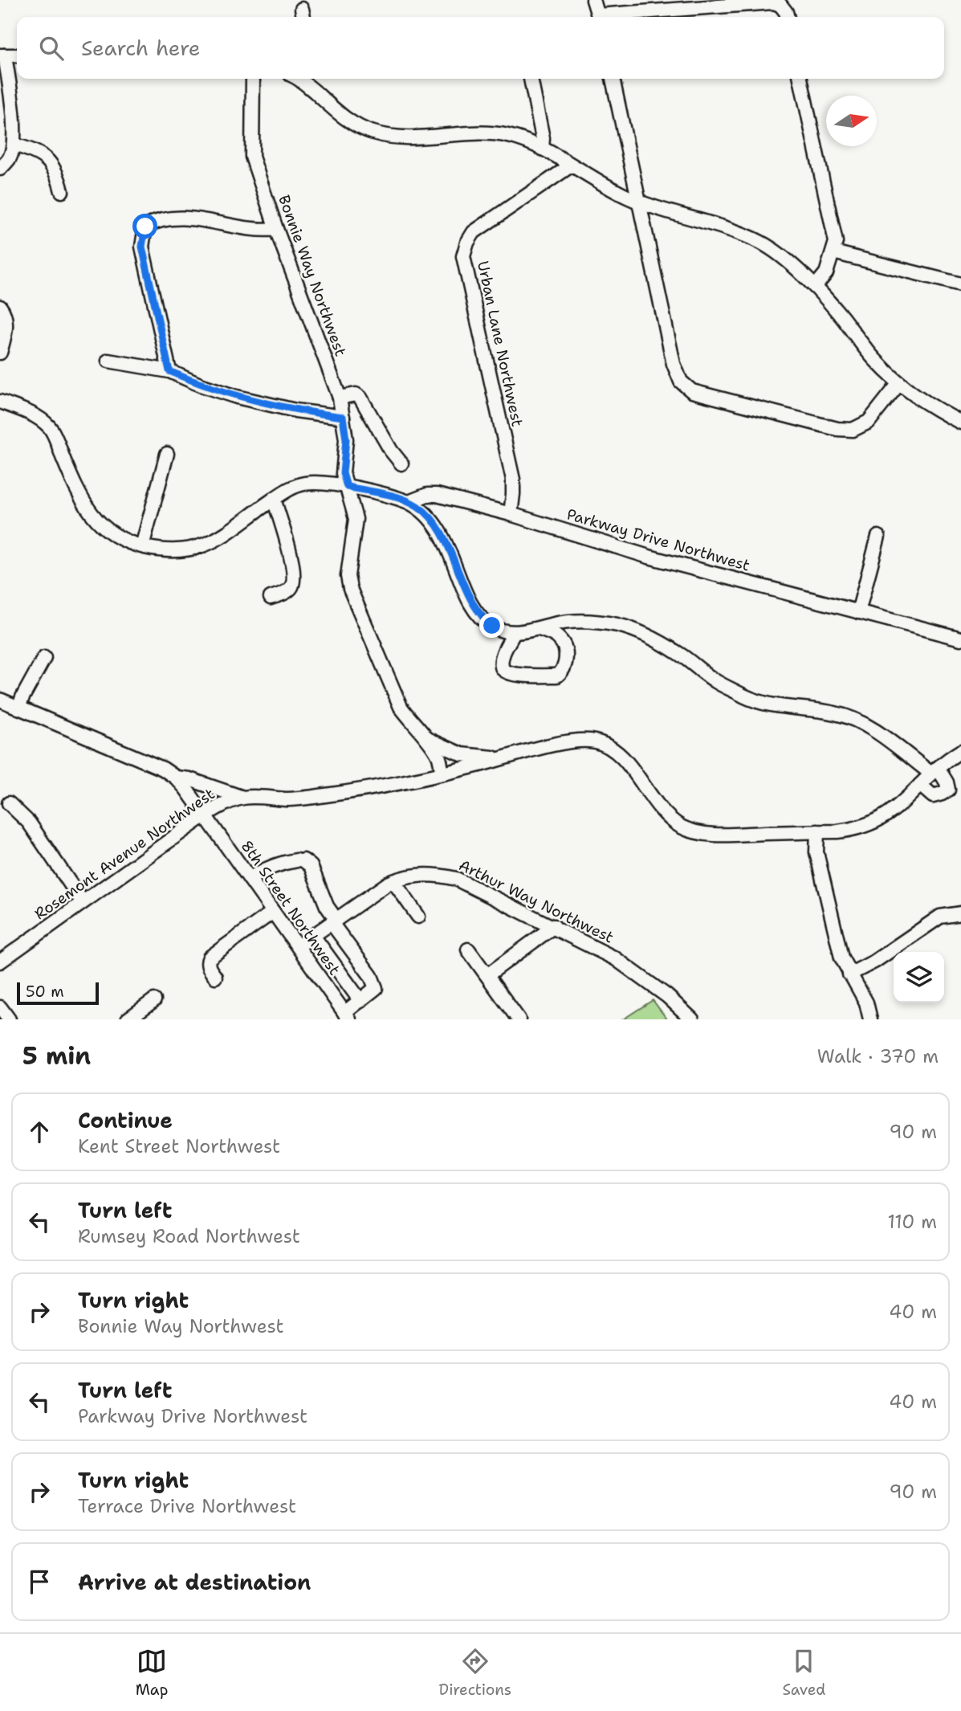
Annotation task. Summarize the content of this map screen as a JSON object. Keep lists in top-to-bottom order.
{
  "streets": {
    "street": [
      "Bonnie Way Northwest",
      "Urban Lane Northwest",
      "Parkway Drive Northwest",
      "Rosemont Avenue Northwest",
      "Arthur Way Northwest",
      "8th Street Northwest"
    ]
  },
  "crossings": [
    ["Bonnie Way Northwest", "Rosemont Avenue Northwest"],
    ["Urban Lane Northwest", "Parkway Drive Northwest"],
    ["Rosemont Avenue Northwest", "8th Street Northwest"],
    ["Arthur Way Northwest", "8th Street Northwest"]
  ],
  "scale_bar": "50 m",
  "north": "right",
  "page": {
    "search": "Search here",
    "scale": "50 m",
    "heading": ["5 min", "Walk · 370 m"],
    "list": [
      ["Continue", "Kent Street Northwest", "90 m"],
      ["Turn left", "Rumsey Road Northwest", "110 m"],
      ["Turn right", "Bonnie Way Northwest", "40 m"],
      ["Turn left", "Parkway Drive Northwest", "40 m"],
      ["Turn right", "Terrace Drive Northwest", "90 m"],
      "Arrive at destination"
    ],
    "nav": ["Map", "Directions", "Saved"]
  }
}
